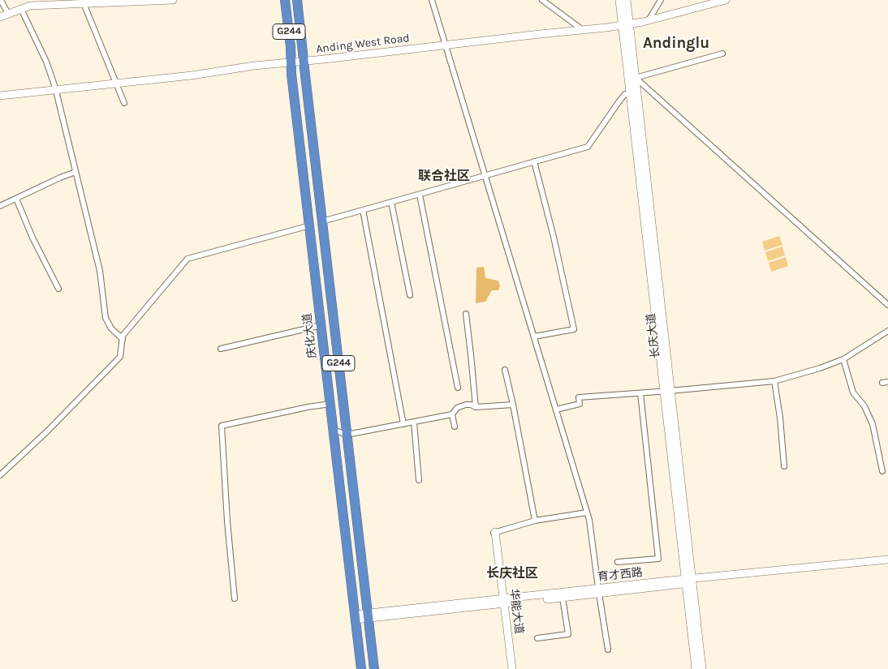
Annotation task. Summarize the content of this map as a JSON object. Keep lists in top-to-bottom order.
{
  "streets": {
    "highway": ["G244", "庆化大道"],
    "main road": [
      "Anding West Road",
      "长庆大道",
      "育才西路",
      "华能大道"
    ]
  },
  "crossings": [
    ["G244", "Anding West Road"],
    ["G244", "育才西路"],
    ["Anding West Road", "庆化大道"],
    ["Anding West Road", "长庆大道"],
    ["庆化大道", "育才西路"],
    ["长庆大道", "育才西路"],
    ["育才西路", "华能大道"]
  ],
  "districts": ["Andinglu", "联合社区", "长庆社区"]
}
